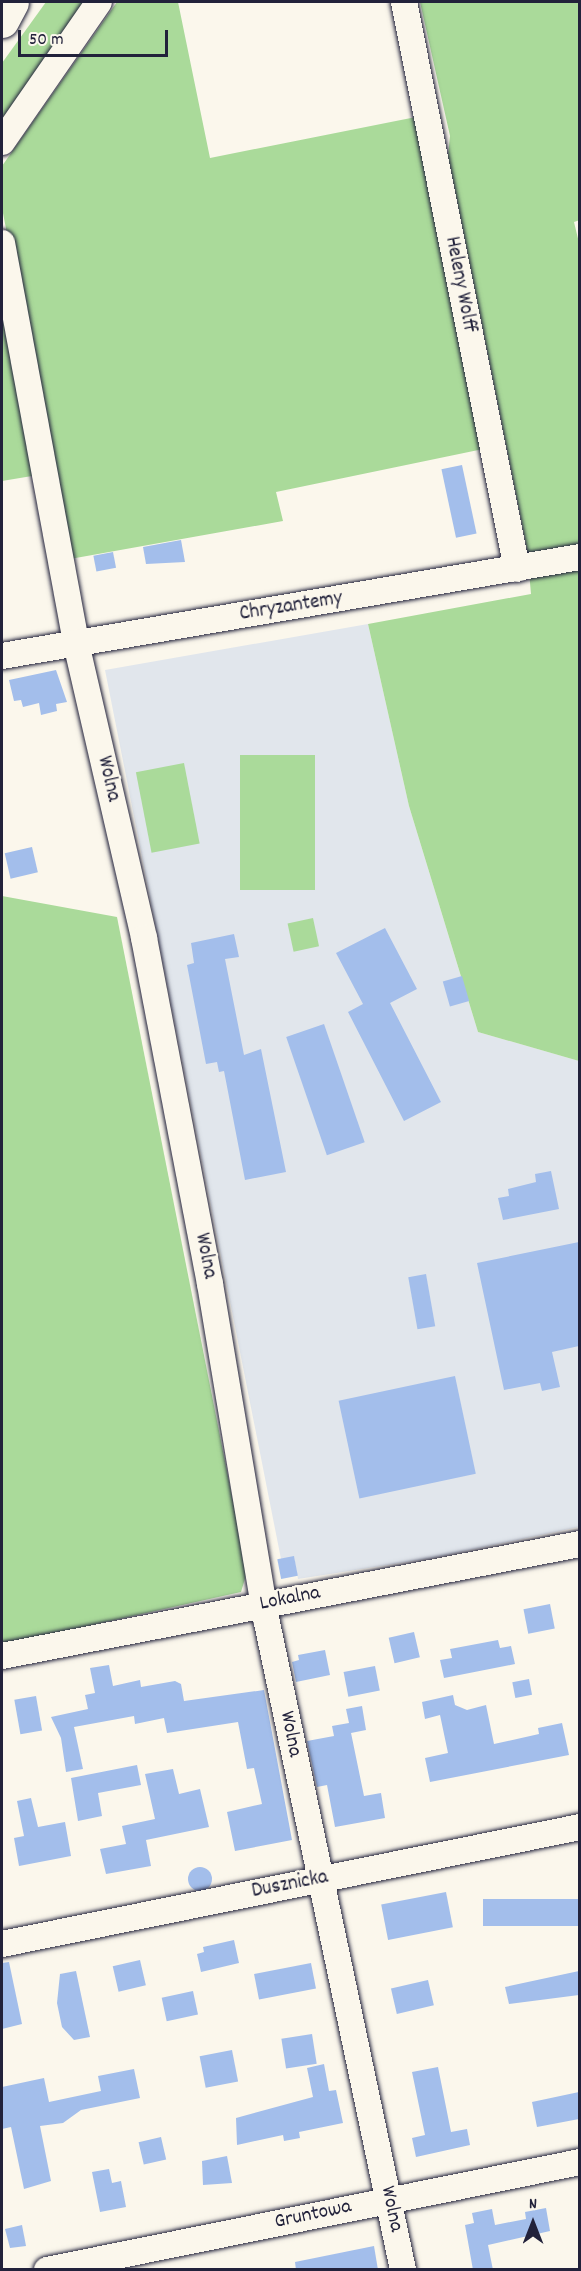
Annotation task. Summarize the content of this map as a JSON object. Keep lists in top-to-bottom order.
{
  "streets": {
    "street": [
      "Heleny Wolff",
      "Chryzantemy",
      "Wolna",
      "Lokalna",
      "Dusznicka",
      "Gruntowa"
    ]
  },
  "crossings": [
    ["Heleny Wolff", "Chryzantemy"],
    ["Chryzantemy", "Wolna"],
    ["Wolna", "Lokalna"],
    ["Wolna", "Dusznicka"],
    ["Wolna", "Gruntowa"]
  ],
  "scale_bar": "50 m",
  "north": "top"
}
